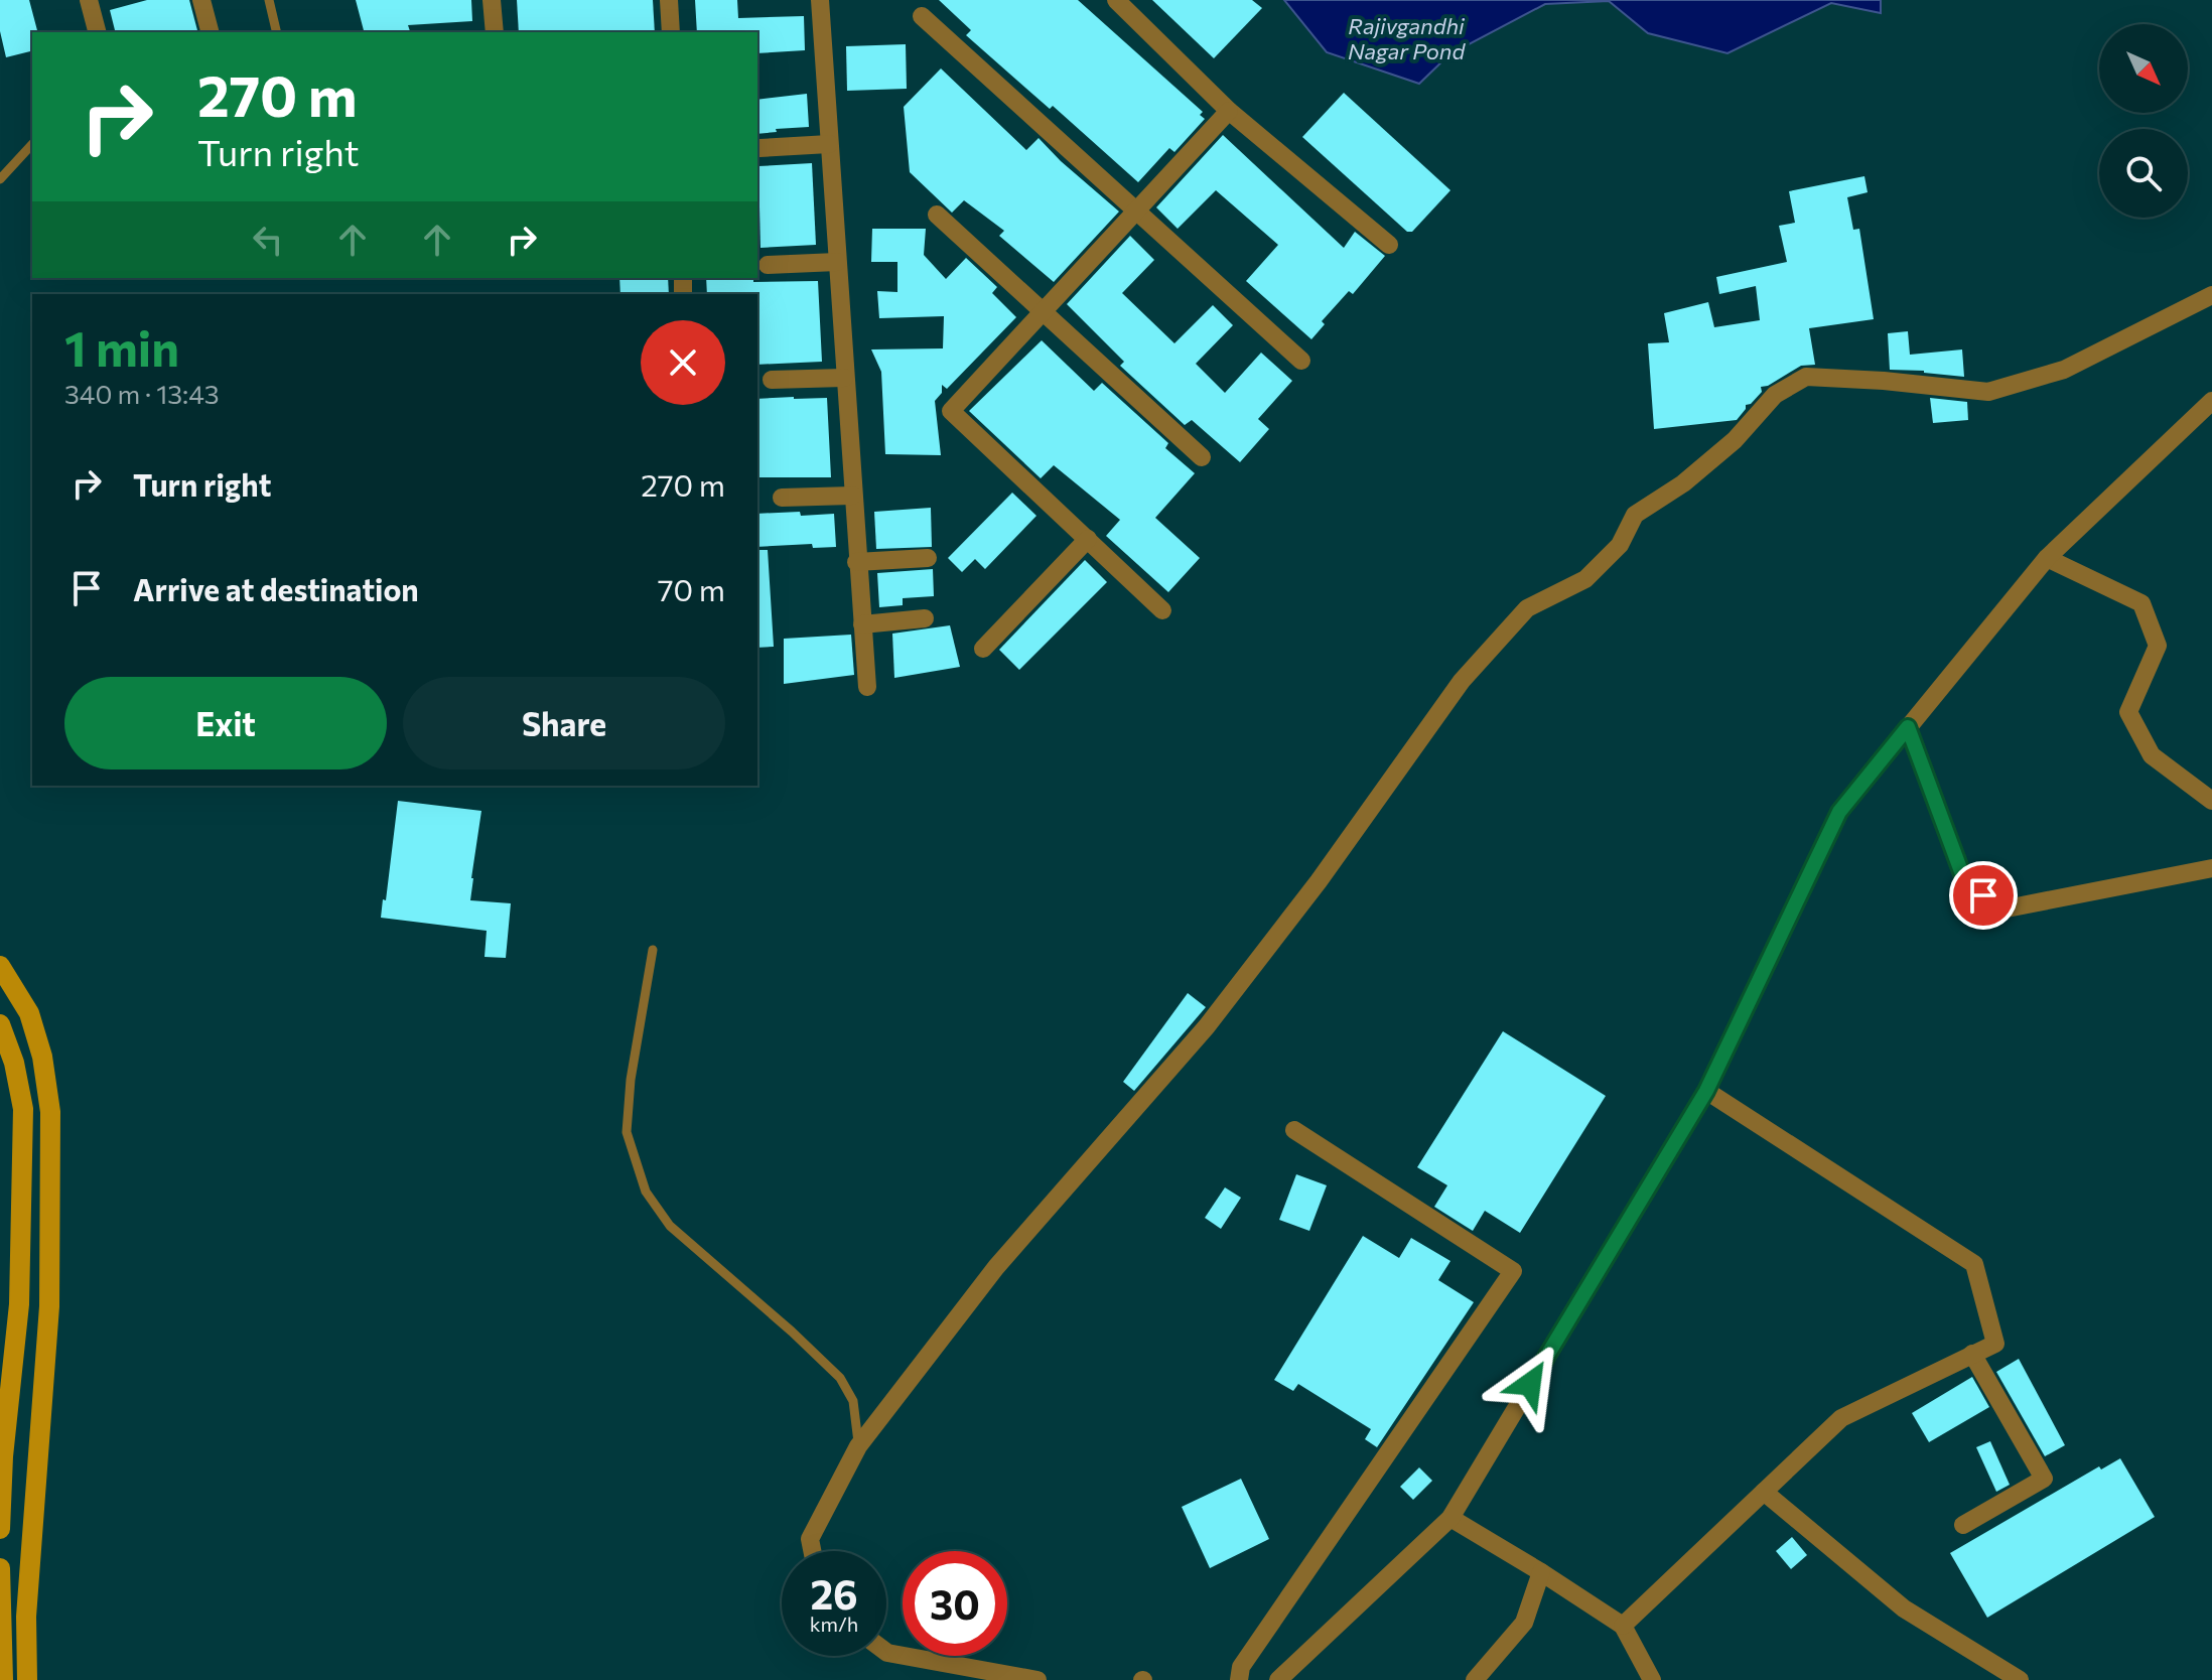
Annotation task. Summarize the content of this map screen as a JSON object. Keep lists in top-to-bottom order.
{
  "water": ["Rajivgandhi Nagar Pond"],
  "north": "bottom right",
  "page": {
    "turn": ["270 m", "Turn right"],
    "heading": ["1 min", "340 m · 13:43"],
    "list": [
      {
        "name": "Turn right",
        "value": "270 m"
      },
      {
        "name": "Arrive at destination",
        "value": "70 m"
      }
    ],
    "buttons": ["Exit", "Share"],
    "speed": "26 km/h",
    "limit": "30"
  }
}
